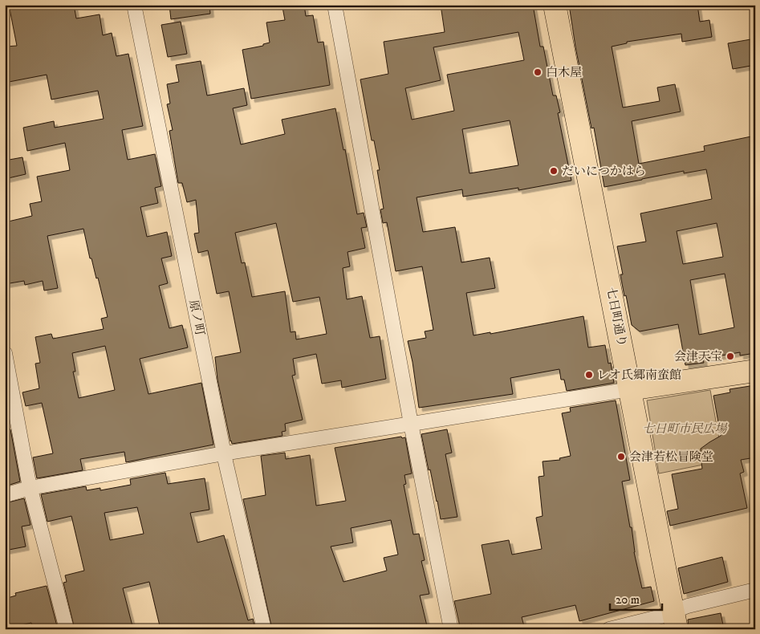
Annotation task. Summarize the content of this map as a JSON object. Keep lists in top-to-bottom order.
{
  "streets": {
    "main road": ["七日町通り"],
    "street": ["原ノ町"]
  },
  "parks": ["七日町市民広場"],
  "places": [
    "白木屋",
    "だいにつかはら",
    "会津天宝",
    "レオ氏郷南蛮館",
    "会津若松冒険堂"
  ],
  "scale_bar": "20 m"
}
